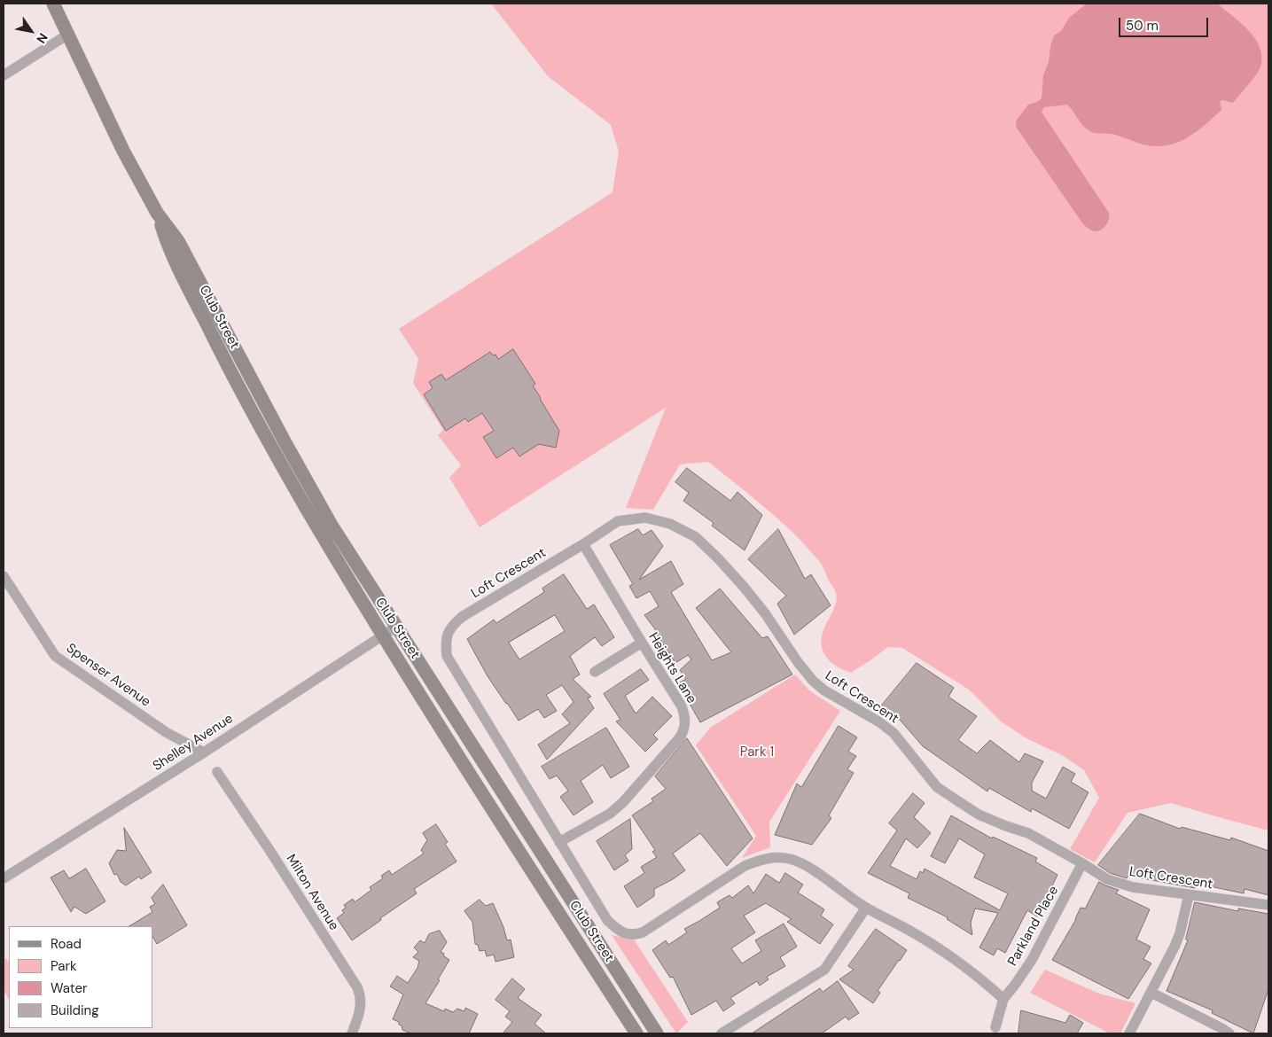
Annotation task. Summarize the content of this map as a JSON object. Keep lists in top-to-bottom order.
{
  "streets": {
    "main road": ["Club Street"],
    "street": [
      "Loft Crescent",
      "Heights Lane",
      "Spenser Avenue",
      "Shelley Avenue",
      "Milton Avenue",
      "Parkland Place"
    ]
  },
  "crossings": [
    ["Club Street", "Shelley Avenue"],
    ["Loft Crescent", "Heights Lane"],
    ["Loft Crescent", "Parkland Place"],
    ["Spenser Avenue", "Shelley Avenue"]
  ],
  "parks": ["Park 1"],
  "legend": [
    "Road",
    "Park",
    "Water",
    "Building"
  ],
  "scale_bar": "50 m",
  "north": "bottom right"
}
